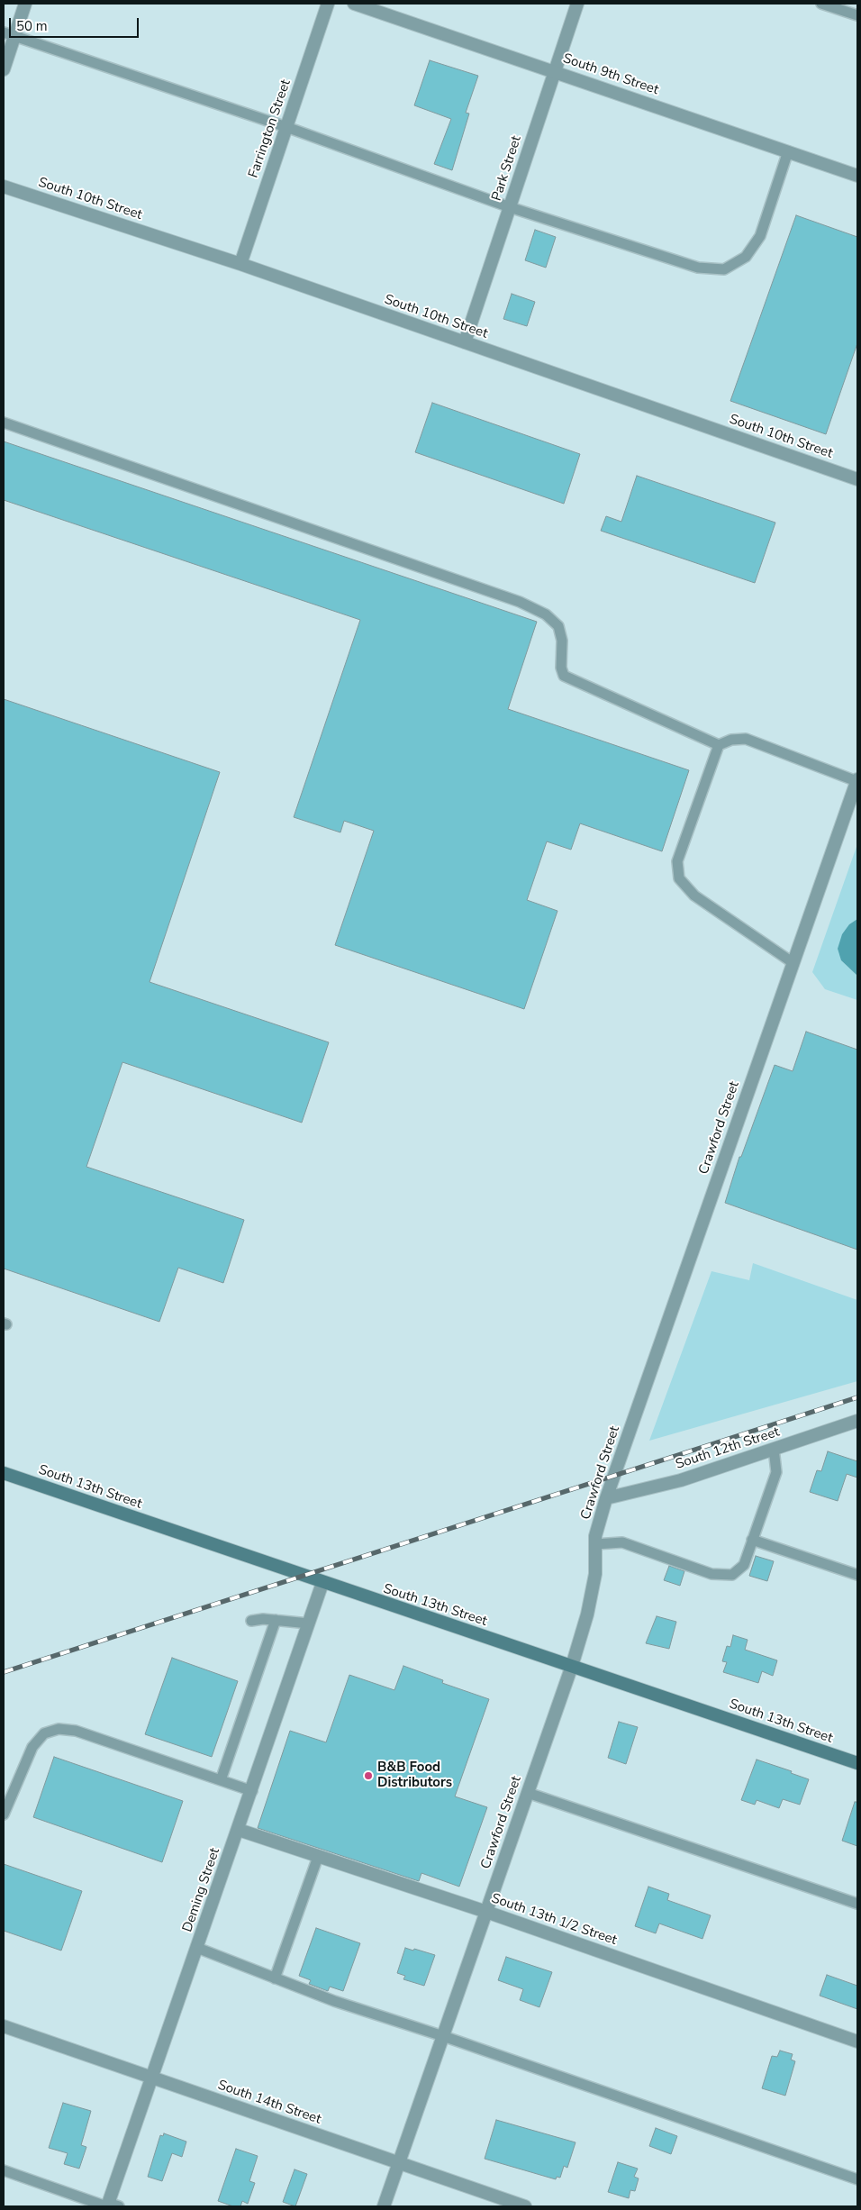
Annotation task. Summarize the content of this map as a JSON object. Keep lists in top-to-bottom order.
{
  "streets": {
    "main road": ["South 13th Street"],
    "street": [
      "South 9th Street",
      "Farrington Street",
      "Park Street",
      "South 10th Street",
      "Crawford Street",
      "South 12th Street",
      "Deming Street",
      "South 13th 1/2 Street",
      "South 14th Street"
    ]
  },
  "crossings": [
    ["South 9th Street", "Park Street"],
    ["Farrington Street", "South 10th Street"],
    ["Park Street", "South 10th Street"],
    ["Crawford Street", "South 12th Street"],
    ["Crawford Street", "South 13th Street"],
    ["Crawford Street", "South 13th 1/2 Street"],
    ["Crawford Street", "South 14th Street"],
    ["South 13th Street", "Deming Street"],
    ["Deming Street", "South 13th 1/2 Street"],
    ["Deming Street", "South 14th Street"]
  ],
  "places": ["B&B Food Distributors"],
  "scale_bar": "50 m"
}
